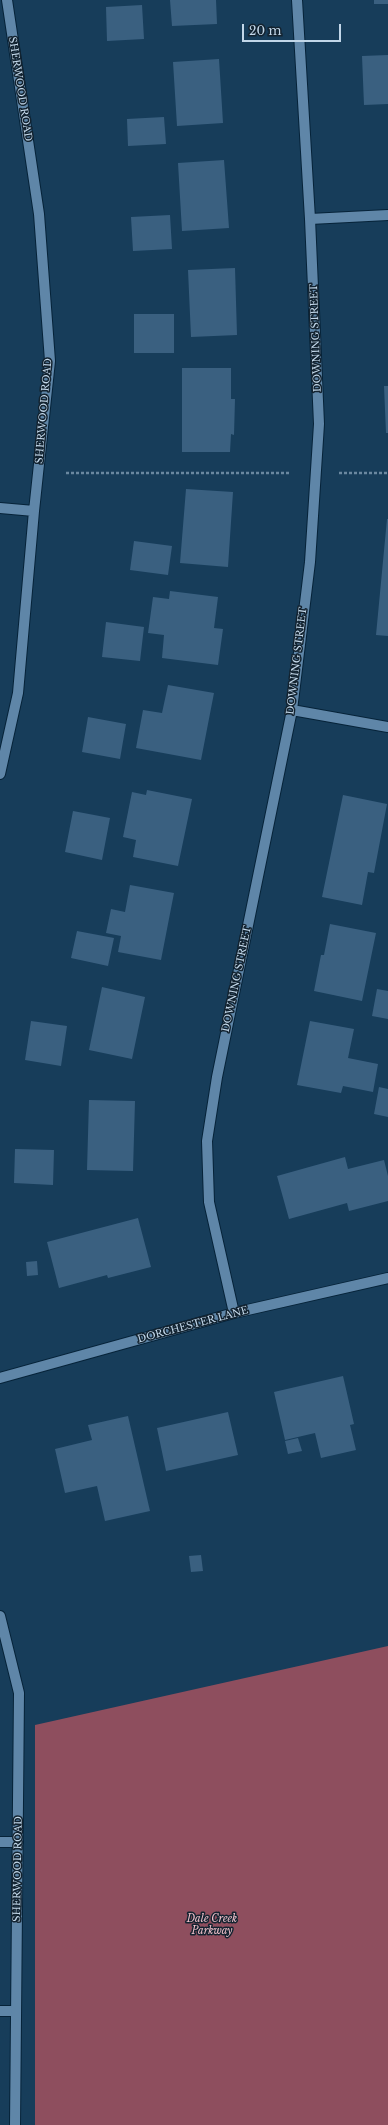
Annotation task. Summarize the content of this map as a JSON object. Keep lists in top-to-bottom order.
{
  "streets": {
    "street": ["SHERWOOD ROAD", "DOWNING STREET", "DORCHESTER LANE"]
  },
  "crossings": [
    ["DOWNING STREET", "DORCHESTER LANE"]
  ],
  "parks": ["Dale Creek Parkway"],
  "scale_bar": "20 m"
}
